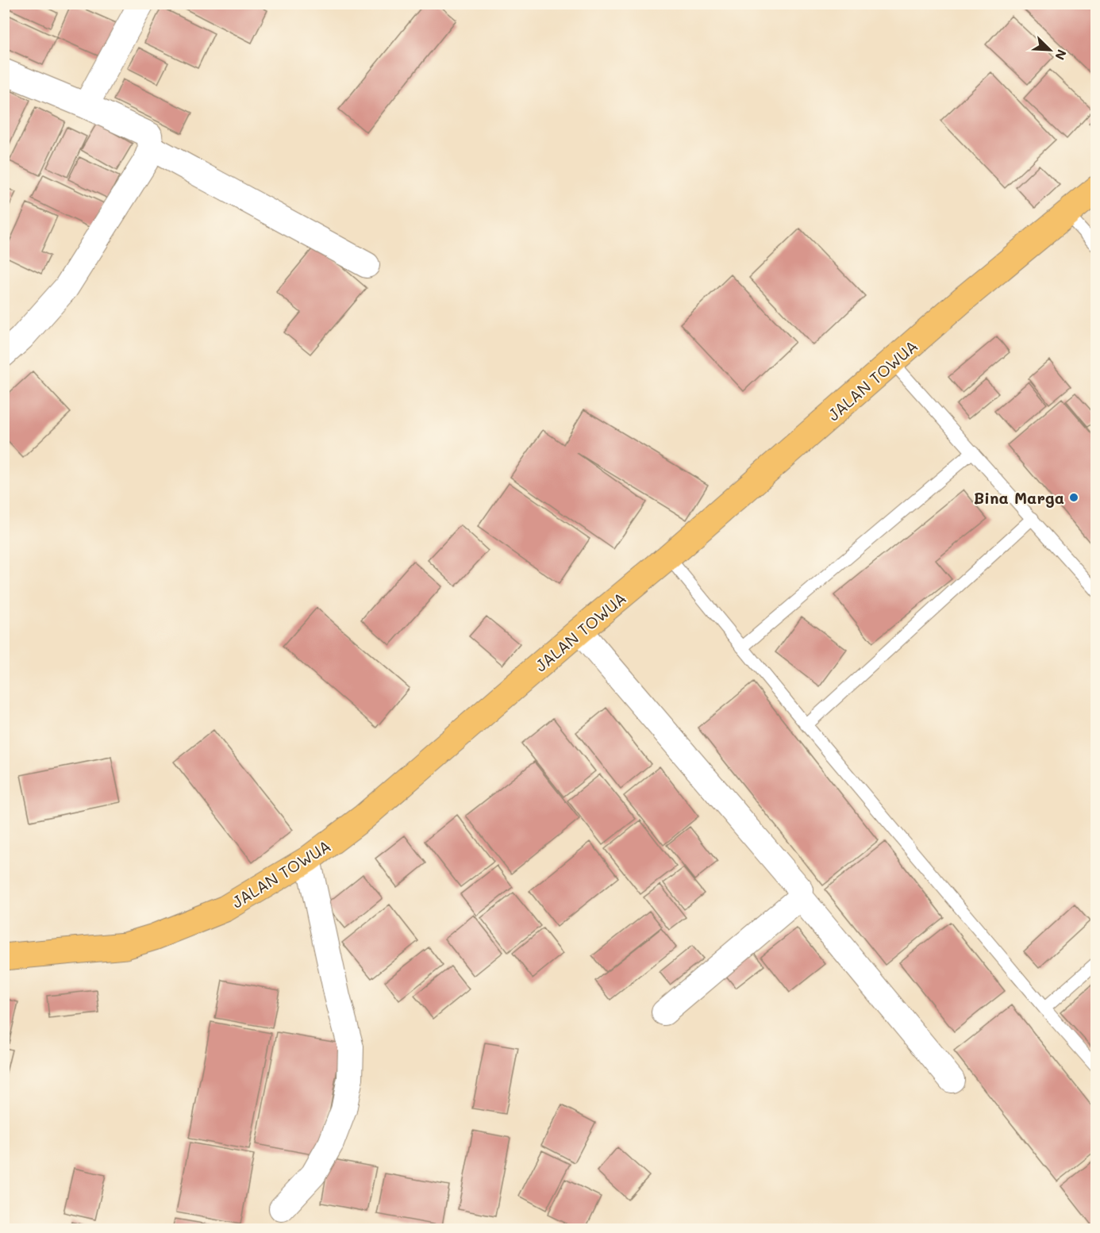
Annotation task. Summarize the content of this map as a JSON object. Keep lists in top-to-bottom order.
{
  "streets": {
    "main road": ["JALAN TOWUA"]
  },
  "places": ["Bina Marga"],
  "north": "bottom right"
}
